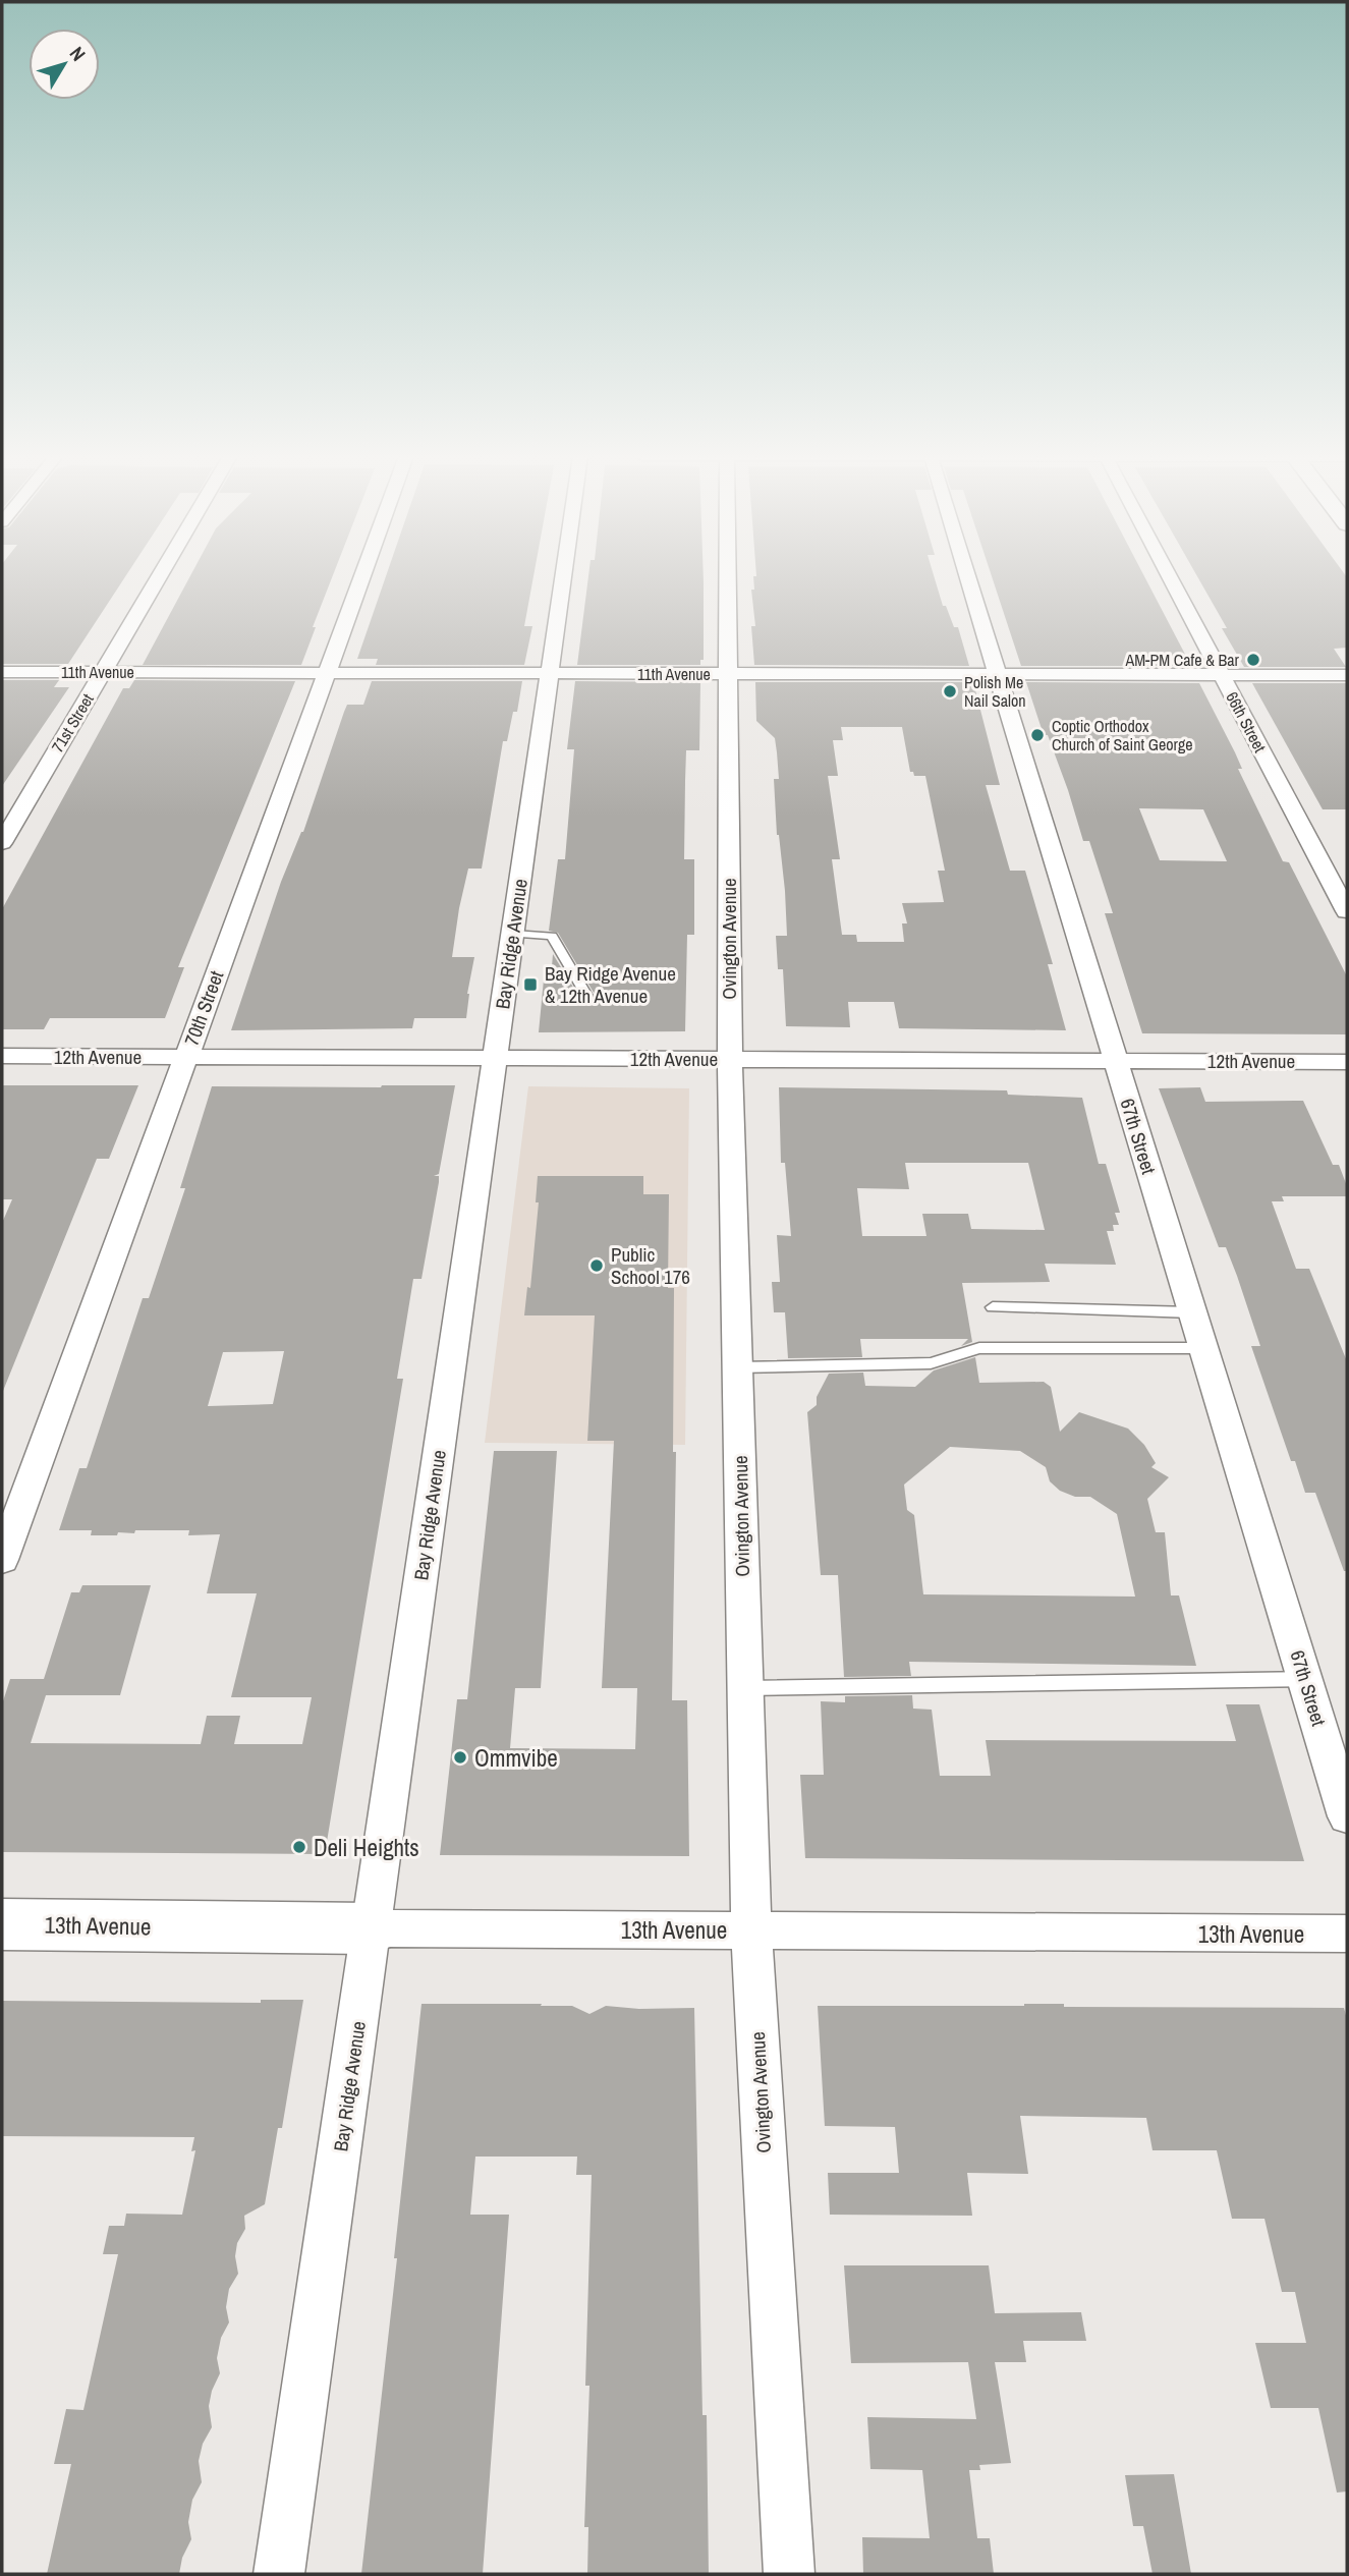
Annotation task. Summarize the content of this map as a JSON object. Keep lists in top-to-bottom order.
{
  "streets": {
    "main road": ["13th Avenue"],
    "street": [
      "11th Avenue",
      "66th Street",
      "71st Street",
      "Ovington Avenue",
      "Bay Ridge Avenue",
      "70th Street",
      "12th Avenue",
      "67th Street"
    ]
  },
  "crossings": [
    ["11th Avenue", "66th Street"],
    ["11th Avenue", "71st Street"],
    ["11th Avenue", "Ovington Avenue"],
    ["11th Avenue", "Bay Ridge Avenue"],
    ["11th Avenue", "70th Street"],
    ["11th Avenue", "67th Street"],
    ["Ovington Avenue", "12th Avenue"],
    ["Ovington Avenue", "13th Avenue"],
    ["Bay Ridge Avenue", "12th Avenue"],
    ["Bay Ridge Avenue", "13th Avenue"],
    ["70th Street", "12th Avenue"],
    ["12th Avenue", "67th Street"]
  ],
  "places": {
    "other": [
      "AM-PM Cafe & Bar",
      "Polish Me Nail Salon",
      "Coptic Orthodox Church of Saint George",
      "Public School 176",
      "Ommvibe",
      "Deli Heights"
    ],
    "transit": ["Bay Ridge Avenue & 12th Avenue"]
  },
  "north": "top right"
}
